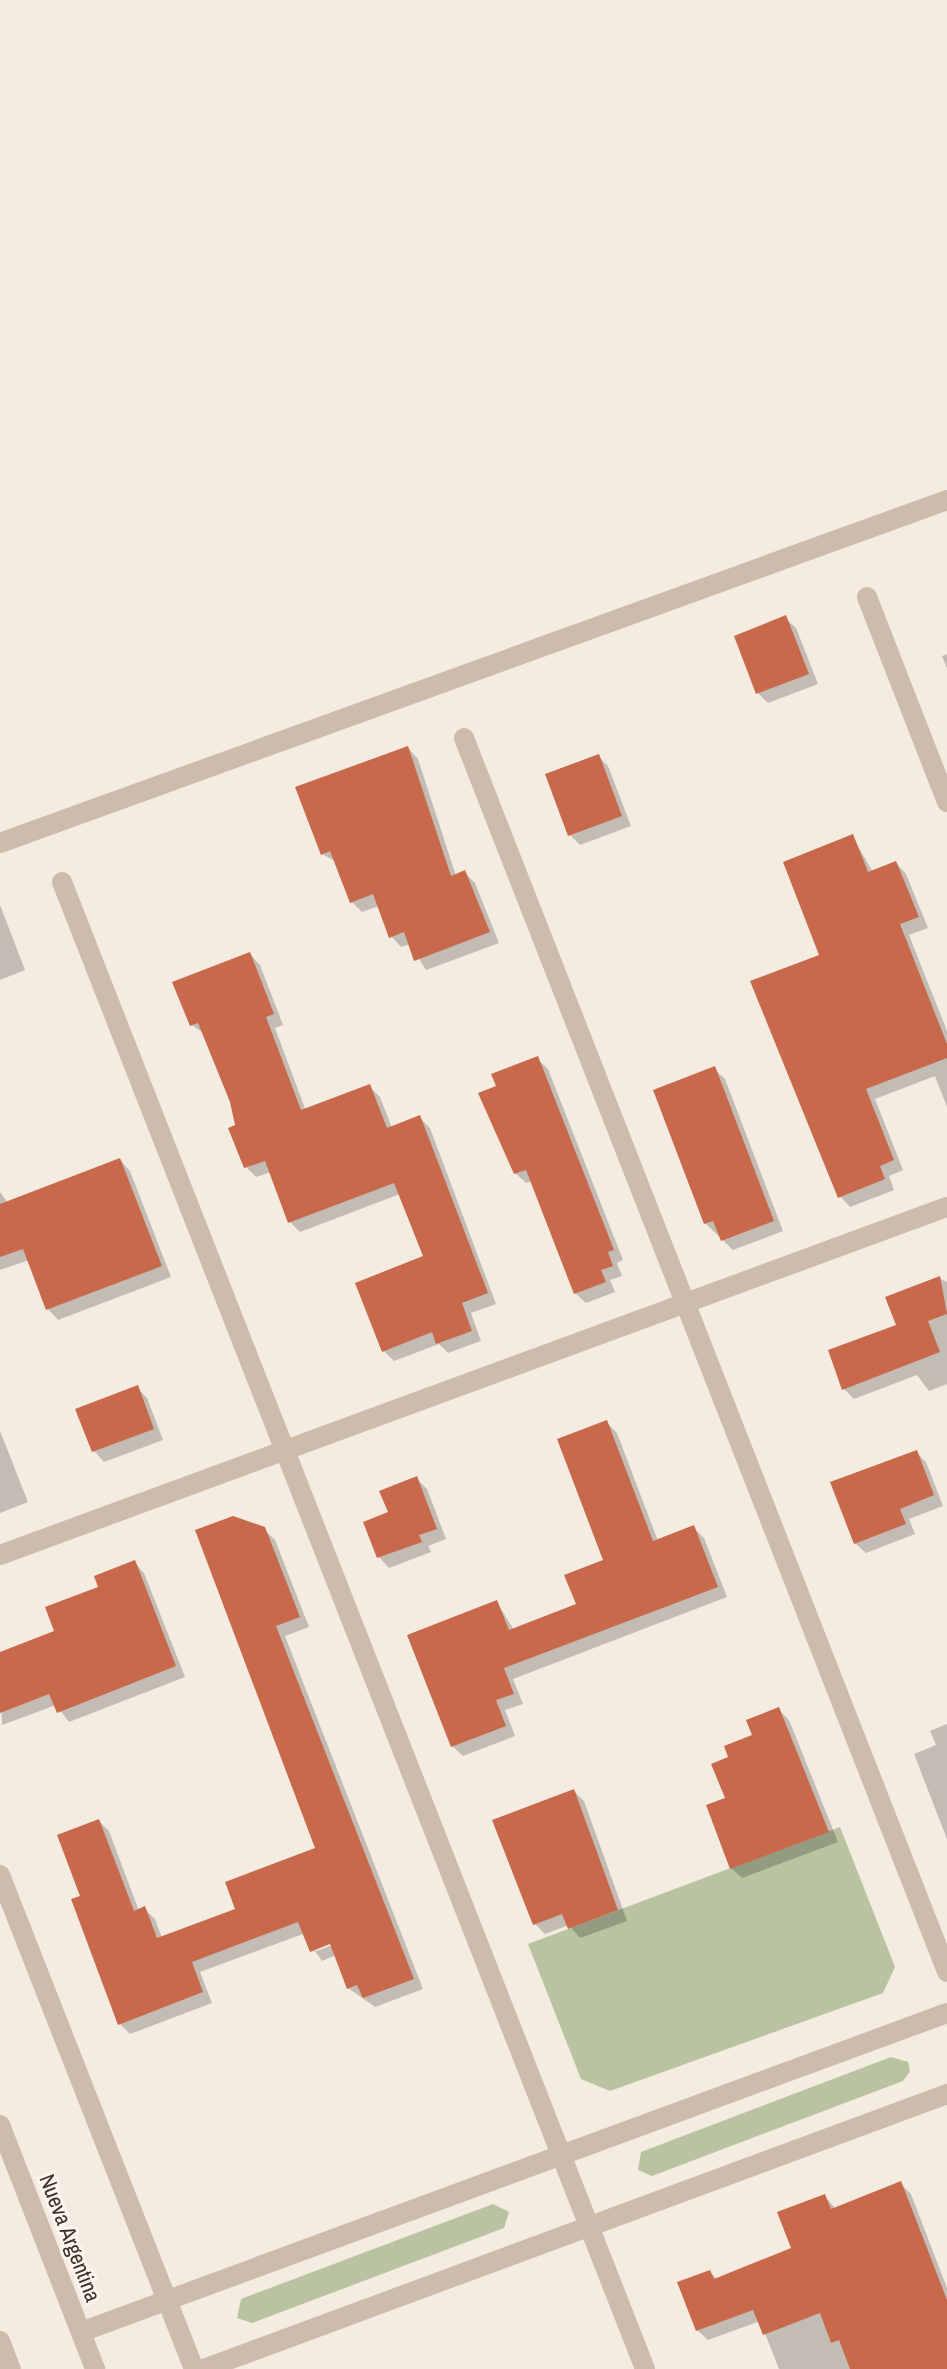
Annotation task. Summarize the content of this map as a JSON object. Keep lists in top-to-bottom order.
{
  "streets": {
    "street": ["Nueva Argentina"]
  }
}
